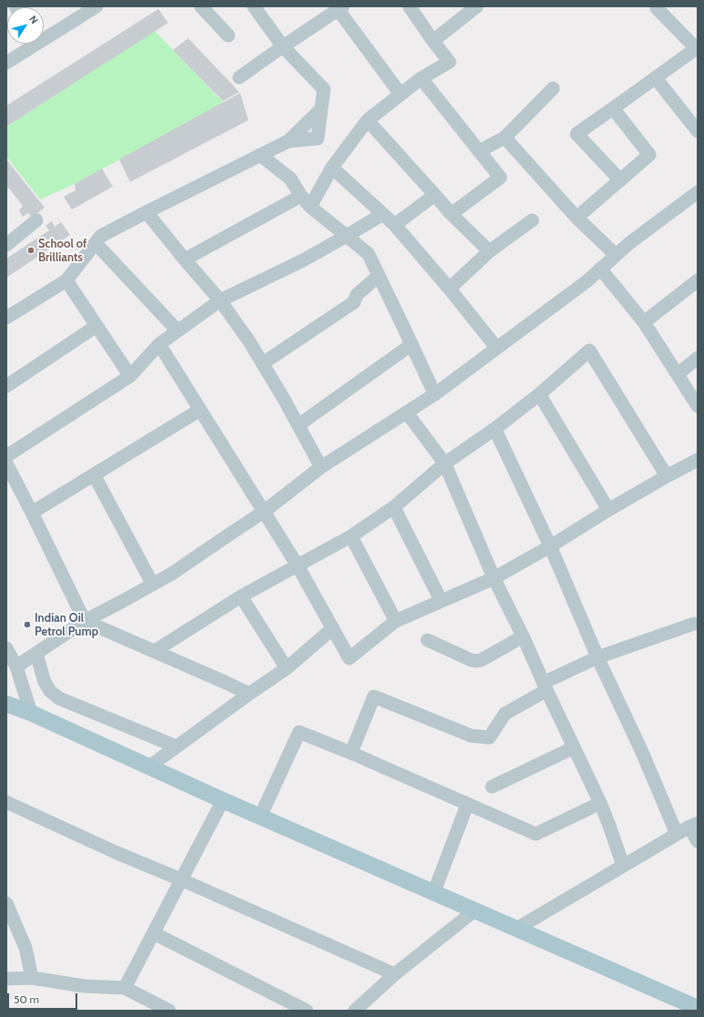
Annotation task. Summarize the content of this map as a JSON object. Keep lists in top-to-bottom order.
{
  "places": ["School of Brilliants", "Indian Oil Petrol Pump"],
  "scale_bar": "50 m",
  "north": "top right"
}
